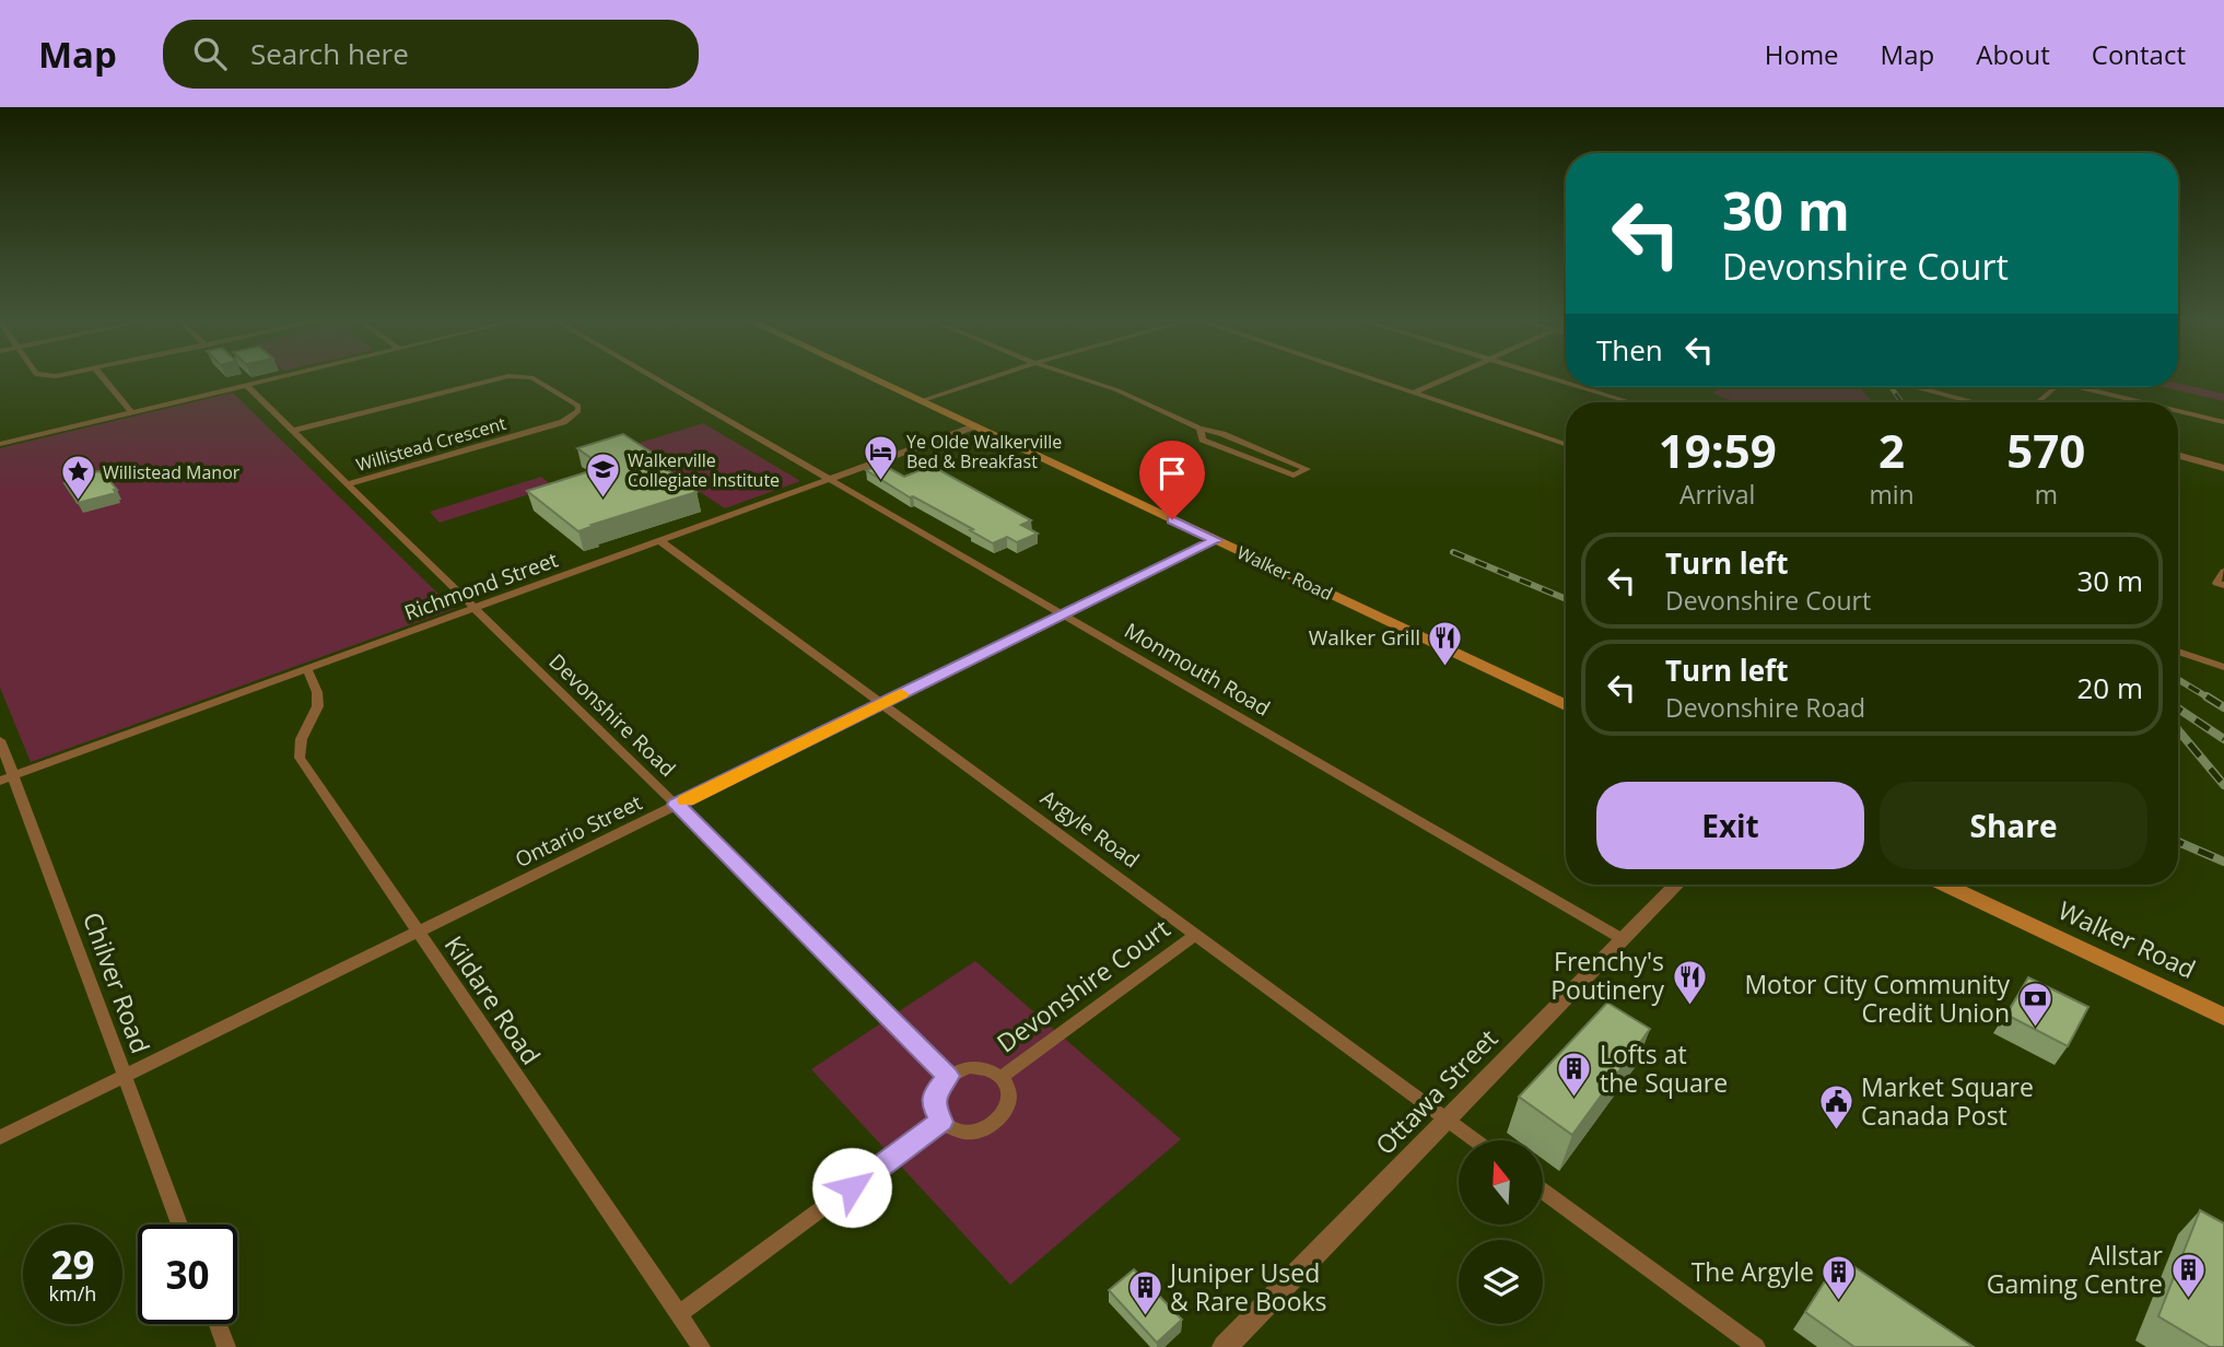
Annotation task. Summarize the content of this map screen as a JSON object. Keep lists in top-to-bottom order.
{
  "streets": {
    "main road": ["Walker Road"],
    "street": [
      "Willistead Crescent",
      "Richmond Street",
      "Monmouth Road",
      "Devonshire Road",
      "Argyle Road",
      "Ontario Street",
      "Chilver Road",
      "Devonshire Court",
      "Kildare Road",
      "Ottawa Street"
    ]
  },
  "crossings": [
    ["Willistead Crescent", "Devonshire Road"],
    ["Walker Road", "Richmond Street"],
    ["Walker Road", "Ontario Street"],
    ["Richmond Street", "Monmouth Road"],
    ["Richmond Street", "Devonshire Road"],
    ["Richmond Street", "Argyle Road"],
    ["Richmond Street", "Chilver Road"],
    ["Richmond Street", "Kildare Road"],
    ["Monmouth Road", "Ontario Street"],
    ["Monmouth Road", "Ottawa Street"],
    ["Devonshire Road", "Ontario Street"],
    ["Devonshire Road", "Devonshire Court"],
    ["Argyle Road", "Ontario Street"],
    ["Argyle Road", "Devonshire Court"],
    ["Argyle Road", "Ottawa Street"],
    ["Ontario Street", "Chilver Road"],
    ["Ontario Street", "Kildare Road"]
  ],
  "places": {
    "hotel": ["Ye Olde Walkerville Bed & Breakfast"],
    "school or university": ["Walkerville Collegiate Institute"],
    "place": ["Willistead Manor"],
    "restaurant": ["Walker Grill", "Frenchy's Poutinery"],
    "bank": ["Motor City Community Credit Union"],
    "building": [
      "Lofts at the Square",
      "Allstar Gaming Centre",
      "The Argyle",
      "Juniper Used & Rare Books"
    ],
    "public building": ["Market Square Canada Post"]
  },
  "north": "top",
  "page": {
    "header": "Map",
    "search": "Search here",
    "nav": [
      "Home",
      "Map",
      "About",
      "Contact"
    ],
    "turn": ["30 m", "Devonshire Court"],
    "then": "Then",
    "eta": [
      "19:59",
      "Arrival",
      "2",
      "min",
      "570",
      "m"
    ],
    "list": [
      {
        "name": "Turn left",
        "note": "Devonshire Court",
        "value": "30 m"
      },
      {
        "name": "Turn left",
        "note": "Devonshire Road",
        "value": "20 m"
      }
    ],
    "buttons": ["Exit", "Share"],
    "speed": "29 km/h",
    "limit": "30"
  }
}
